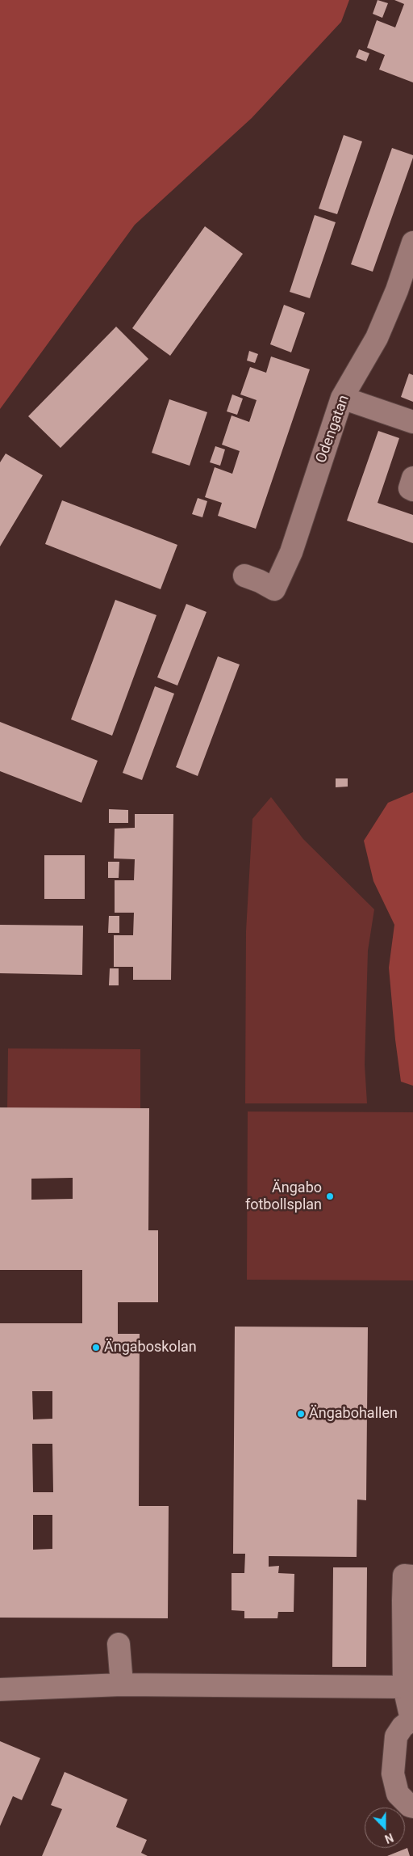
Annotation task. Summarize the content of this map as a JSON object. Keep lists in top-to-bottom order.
{
  "streets": {
    "street": ["Odengatan"]
  },
  "places": ["Ängabo fotbollsplan", "Ängaboskolan", "Ängabohallen"],
  "north": "bottom"
}
